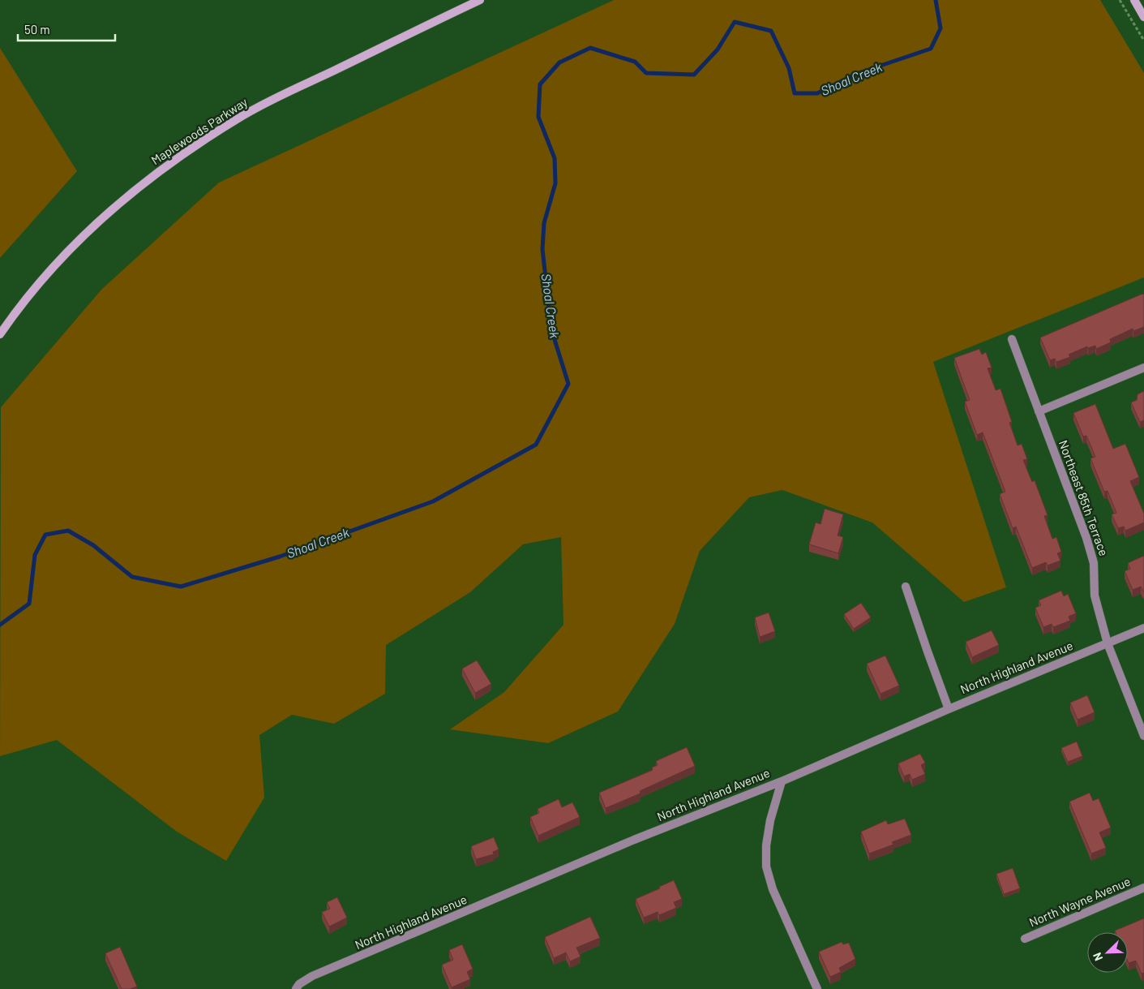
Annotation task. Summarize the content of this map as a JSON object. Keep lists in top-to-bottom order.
{
  "streets": {
    "main road": ["Maplewoods Parkway"],
    "street": ["Northeast 85th Terrace", "North Highland Avenue", "North Wayne Avenue"]
  },
  "crossings": [
    ["Northeast 85th Terrace", "North Highland Avenue"]
  ],
  "water": ["Shoal Creek"],
  "scale_bar": "50 m",
  "north": "bottom left"
}
